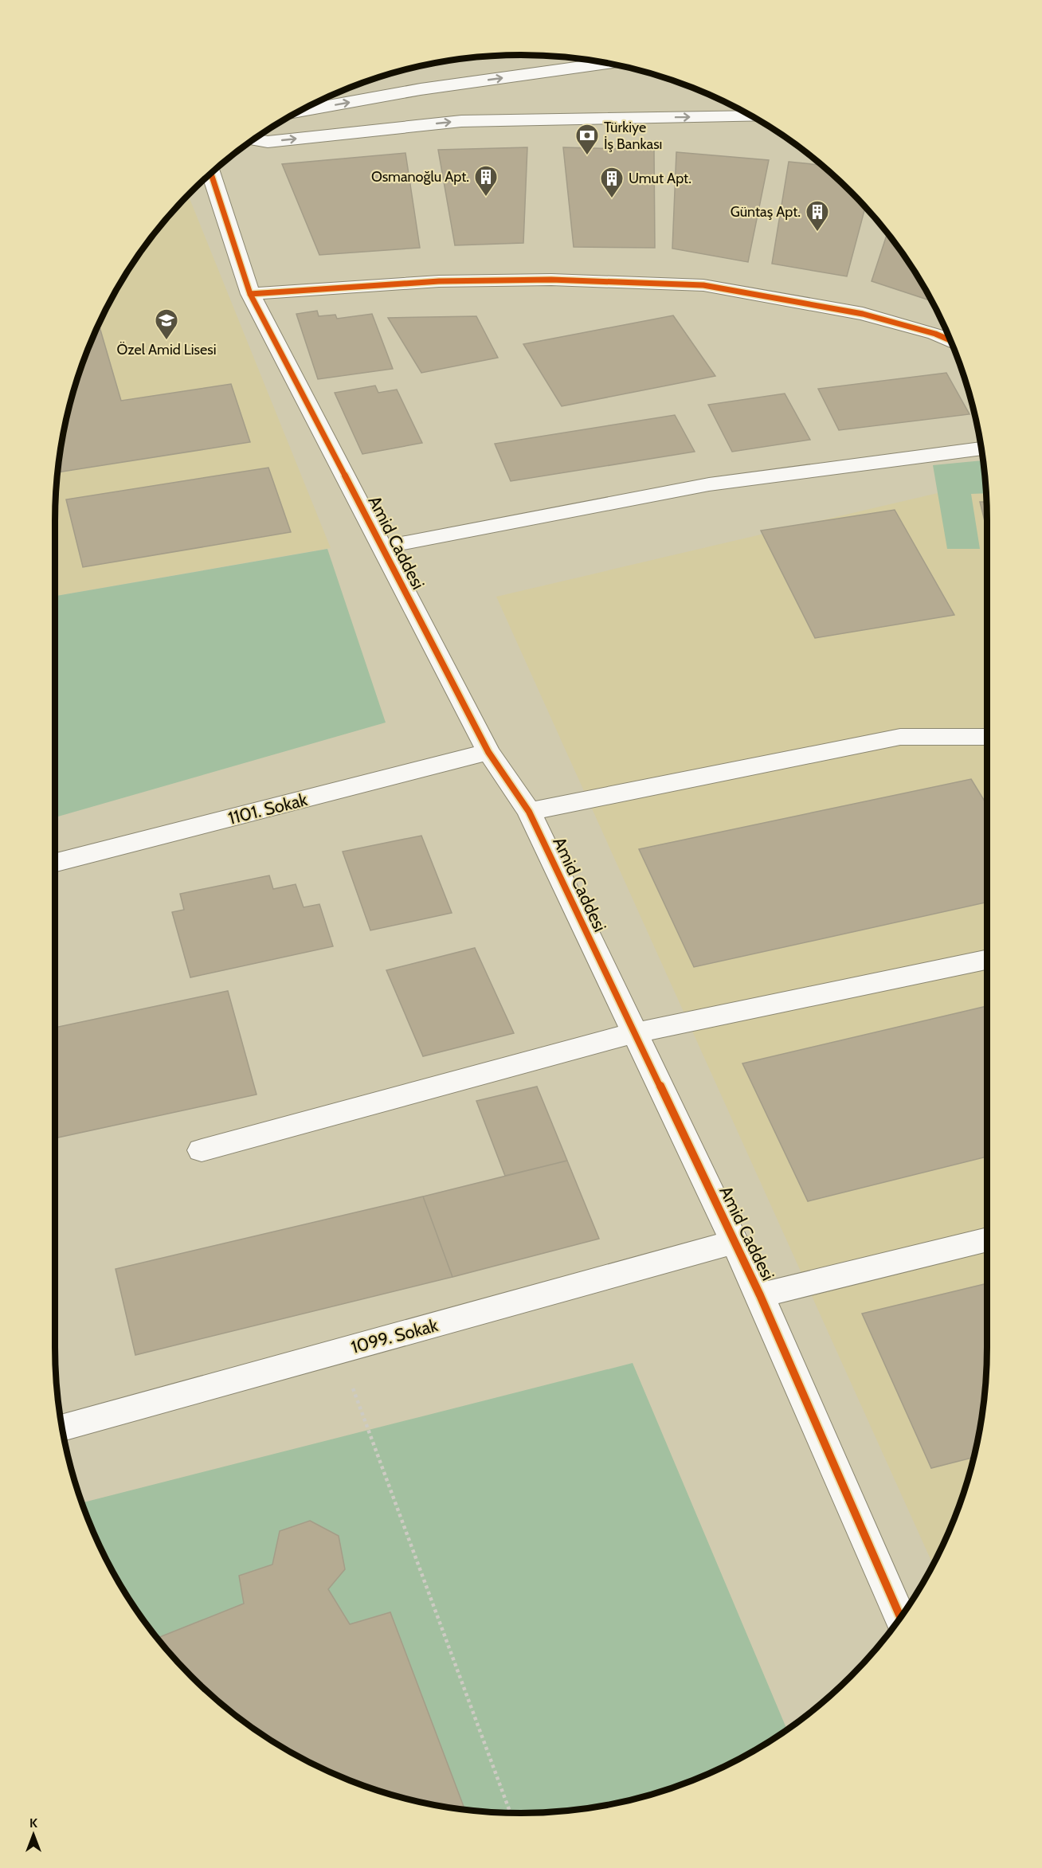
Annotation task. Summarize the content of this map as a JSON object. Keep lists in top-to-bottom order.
{
  "streets": {
    "main road": ["Amid Caddesi", "1101. Sokak", "1099. Sokak"]
  },
  "crossings": [
    ["Amid Caddesi", "1101. Sokak"],
    ["Amid Caddesi", "1099. Sokak"]
  ],
  "places": {
    "bank": ["Türkiye İş Bankası"],
    "building": ["Osmanoğlu Apt.", "Umut Apt.", "Güntaş Apt."],
    "school or university": ["Özel Amid Lisesi"]
  },
  "north": "top"
}
